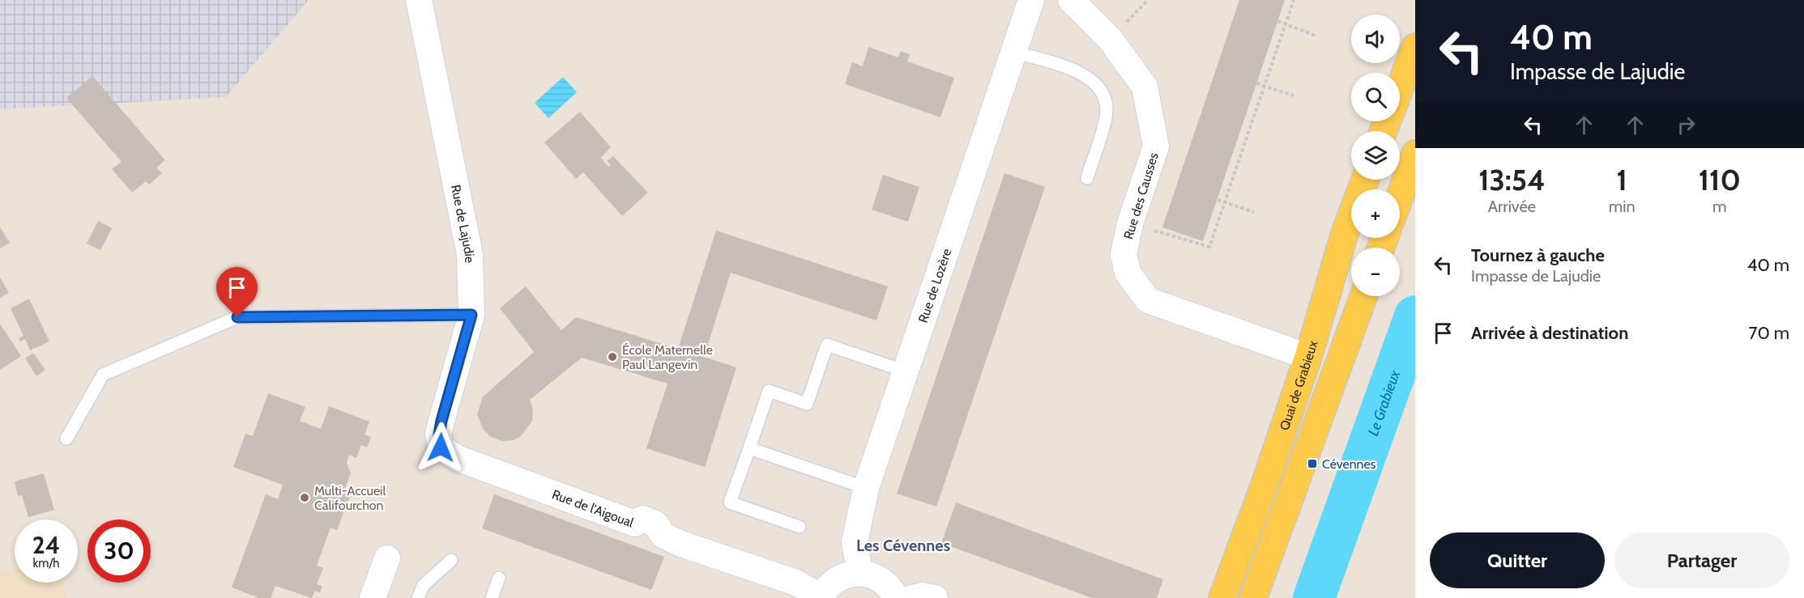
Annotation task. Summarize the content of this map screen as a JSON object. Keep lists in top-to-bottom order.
{
  "streets": {
    "main road": ["Quai de Grabieux"],
    "street": [
      "Rue des Causses",
      "Rue de Lajudie",
      "Rue de Lozère",
      "Rue de l'Aigoual"
    ]
  },
  "crossings": [
    ["Rue des Causses", "Quai de Grabieux"],
    ["Rue de Lajudie", "Rue de l'Aigoual"]
  ],
  "districts": ["Les Cévennes"],
  "water": ["Le Grabieux"],
  "places": {
    "other": ["École Maternelle Paul Langevin", "Multi-Accueil Califourchon"],
    "transit": ["Cévennes"]
  },
  "page": {
    "turn": ["40 m", "Impasse de Lajudie"],
    "map_buttons": ["+", "−"],
    "eta": [
      "13:54",
      "Arrivée",
      "1",
      "min",
      "110",
      "m"
    ],
    "list": [
      {
        "name": "Tournez à gauche",
        "note": "Impasse de Lajudie",
        "value": "40 m"
      },
      {
        "name": "Arrivée à destination",
        "value": "70 m"
      }
    ],
    "speed": "24 km/h",
    "limit": "30",
    "buttons": ["Quitter", "Partager"]
  }
}
